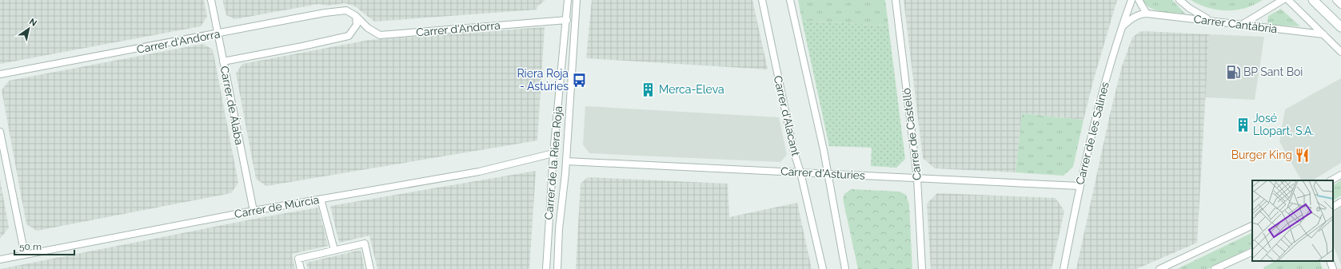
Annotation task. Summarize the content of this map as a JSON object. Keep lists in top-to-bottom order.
{
  "streets": {
    "street": [
      "Carrer Cantàbria",
      "Carrer d'Andorra",
      "Carrer de Álaba",
      "Carrer d'Alacant",
      "Carrer de les Salines",
      "Carrer de Castelló",
      "Carrer de la Riera Roja",
      "Carrer d'Asturies",
      "Carrer de Múrcia"
    ]
  },
  "crossings": [
    ["Carrer Cantàbria", "Carrer de les Salines"],
    ["Carrer d'Andorra", "Carrer de Álaba"],
    ["Carrer d'Andorra", "Carrer de la Riera Roja"],
    ["Carrer de Álaba", "Carrer de Múrcia"],
    ["Carrer d'Alacant", "Carrer d'Asturies"],
    ["Carrer de les Salines", "Carrer d'Asturies"],
    ["Carrer de Castelló", "Carrer d'Asturies"],
    ["Carrer de la Riera Roja", "Carrer d'Asturies"],
    ["Carrer de la Riera Roja", "Carrer de Múrcia"]
  ],
  "places": {
    "fuel station": ["BP Sant Boi"],
    "bus stop": ["Riera Roja - Astúries"],
    "building": ["Merca-Eleva", "José Llopart, S.A."],
    "restaurant": ["Burger King"]
  },
  "scale_bar": "50 m",
  "north": "top right"
}
